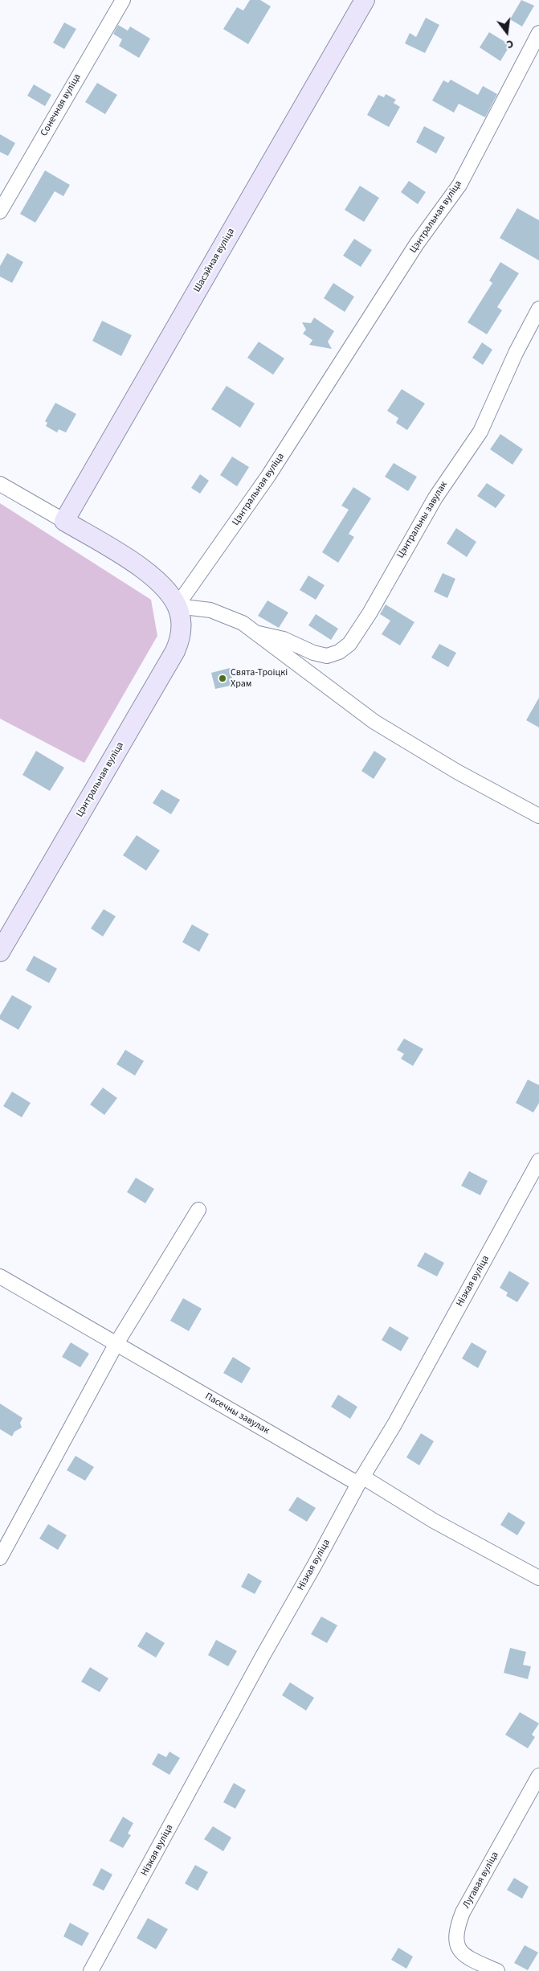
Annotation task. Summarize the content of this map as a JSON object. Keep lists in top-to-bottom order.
{
  "streets": {
    "main road": ["Цэнтральная вуліца", "Шасэйная вуліца"],
    "street": [
      "Сонечная вуліца",
      "Цэнтральны завулак",
      "Нізкая вуліца",
      "Пасечны завулак",
      "Лугавая вуліца"
    ]
  },
  "crossings": [
    ["Нізкая вуліца", "Пасечны завулак"]
  ],
  "places": ["Свята-Троіцкі Храм"],
  "north": "bottom"
}
